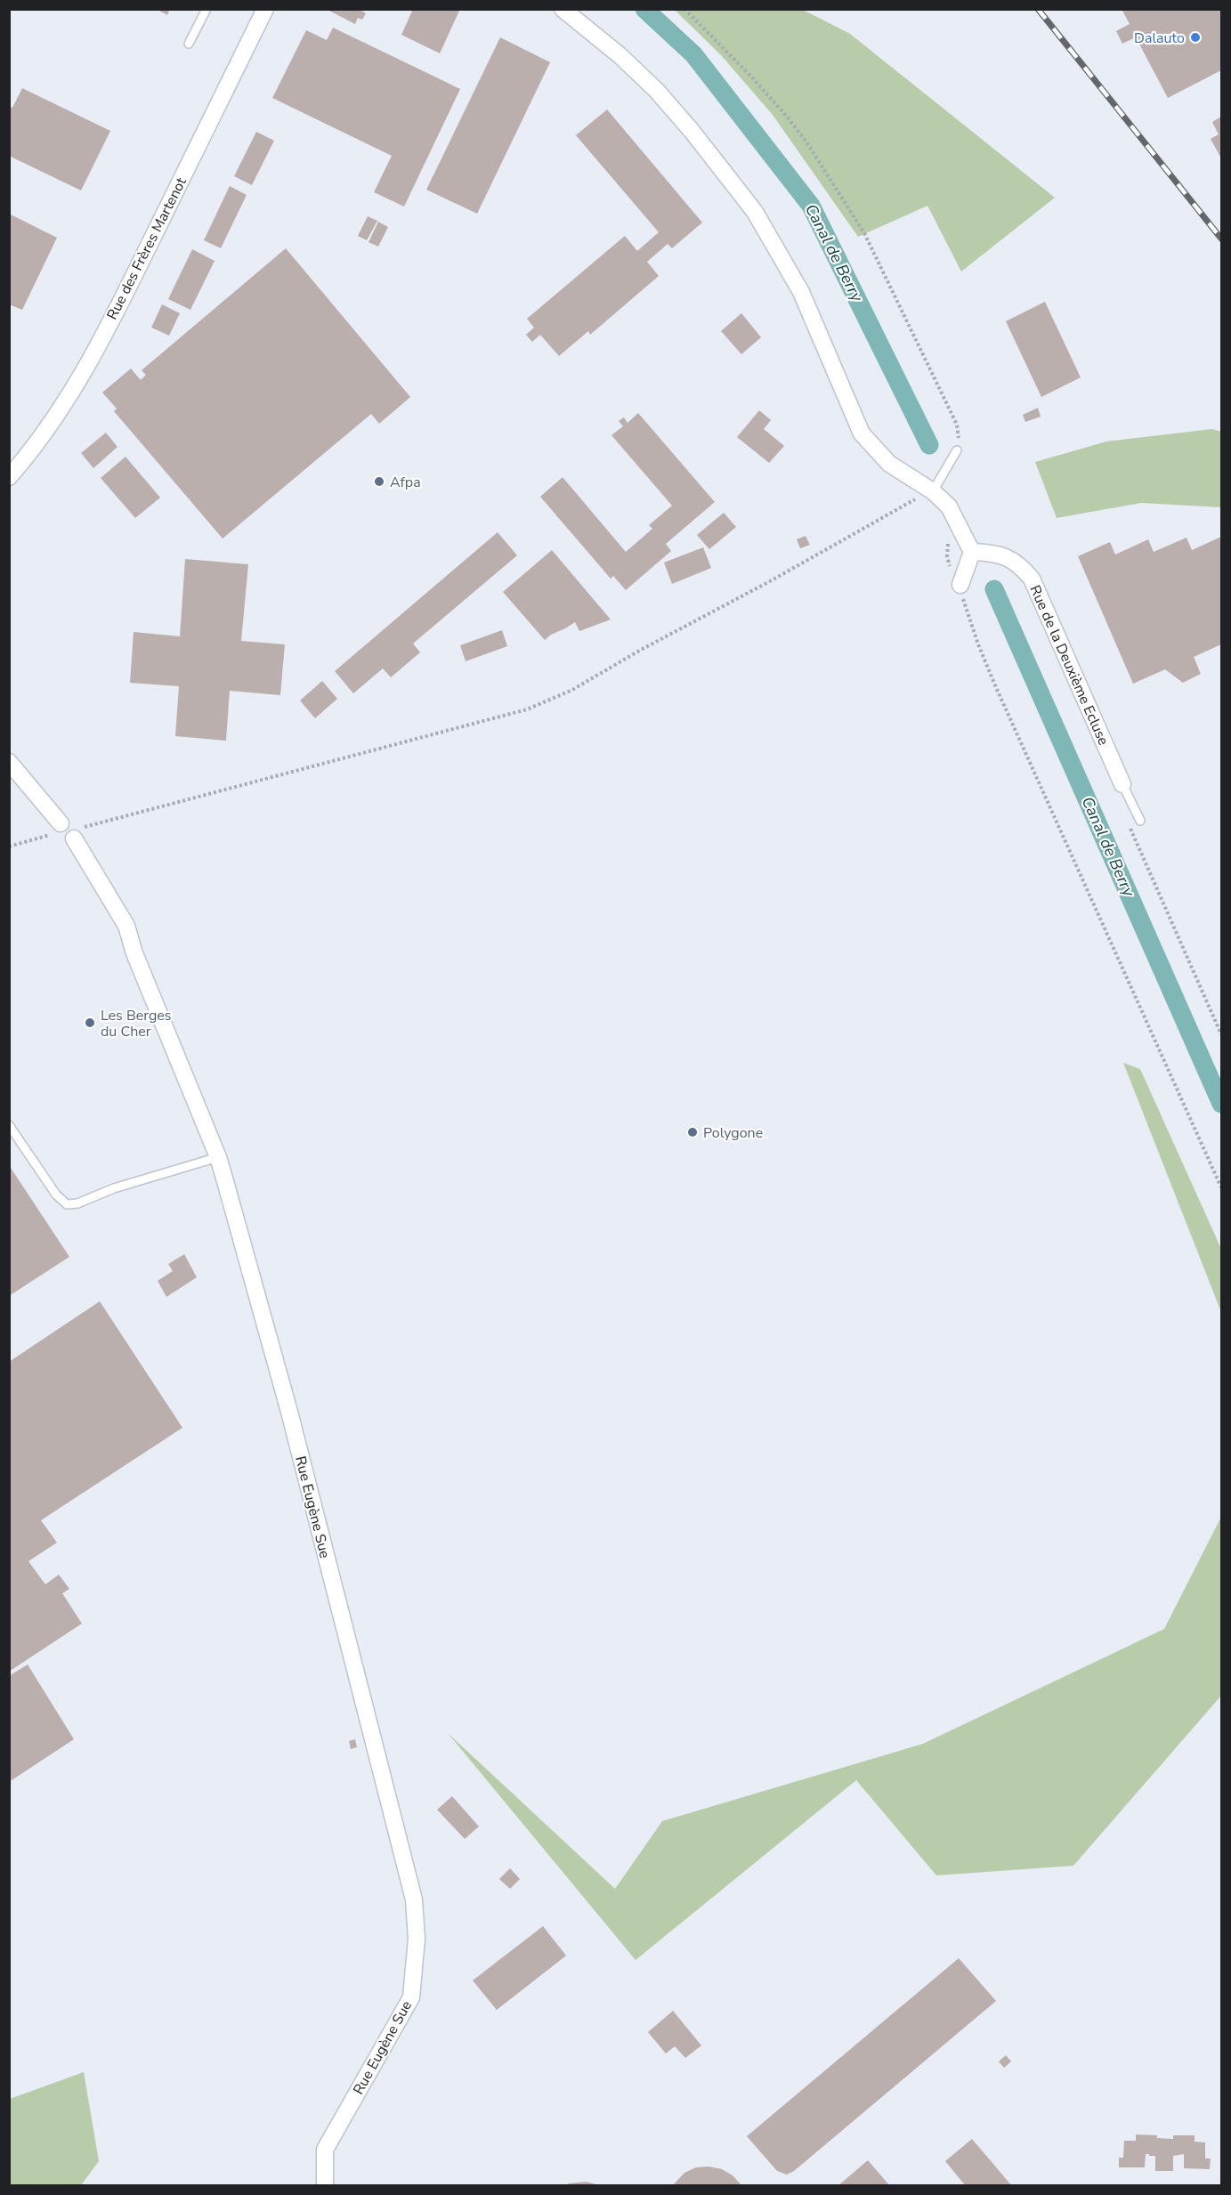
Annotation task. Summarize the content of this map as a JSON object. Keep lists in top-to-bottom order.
{
  "streets": {
    "street": ["Rue des Frères Martenot", "Rue de la Deuxième Ecluse", "Rue Eugène Sue"]
  },
  "water": ["Canal de Berry"],
  "places": [
    "Dalauto",
    "Afpa",
    "Les Berges du Cher",
    "Polygone"
  ]
}
